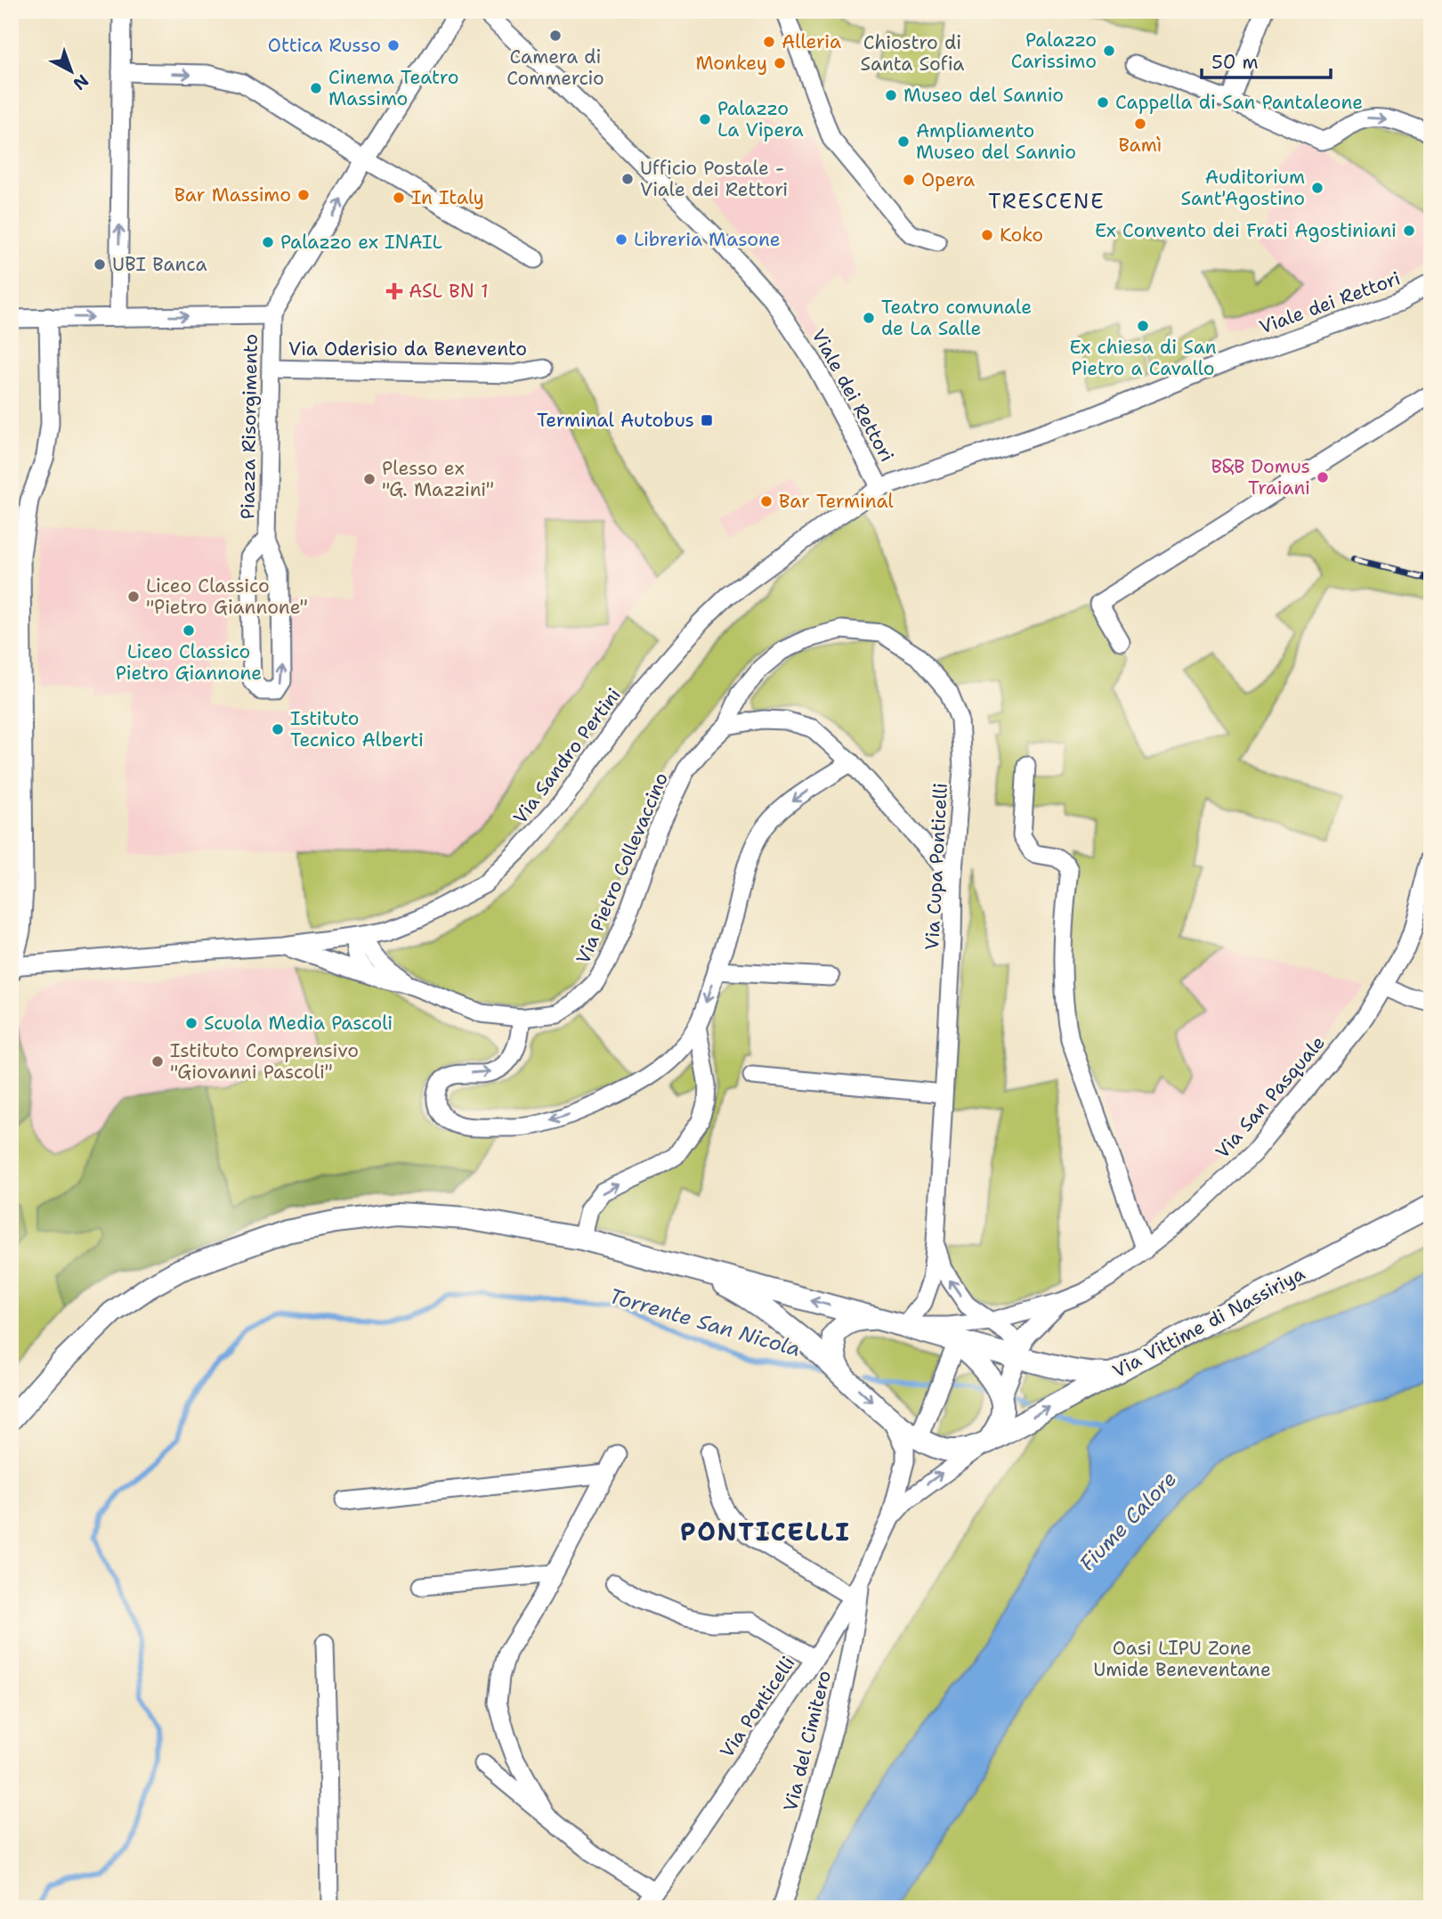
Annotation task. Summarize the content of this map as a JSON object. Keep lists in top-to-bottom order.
{
  "streets": {
    "main road": ["Via Vittime di Nassiriya"],
    "street": [
      "Viale dei Rettori",
      "Via Oderisio da Benevento",
      "Piazza Risorgimento",
      "Via Sandro Pertini",
      "Via Cupa Ponticelli",
      "Via Pietro Collevaccino",
      "Via San Pasquale",
      "Via Ponticelli",
      "Via del Cimitero"
    ]
  },
  "crossings": [
    ["Viale dei Rettori", "Via Sandro Pertini"],
    ["Via Oderisio da Benevento", "Piazza Risorgimento"],
    ["Via Sandro Pertini", "Via Pietro Collevaccino"],
    ["Via Cupa Ponticelli", "Via Pietro Collevaccino"],
    ["Via Vittime di Nassiriya", "Via Ponticelli"],
    ["Via Ponticelli", "Via del Cimitero"]
  ],
  "districts": ["TRESCENE", "PONTICELLI"],
  "water": ["Torrente San Nicola", "Fiume Calore"],
  "parks": ["Chiostro di Santa Sofia", "Oasi LIPU Zone Umide Beneventane"],
  "places": {
    "other": [
      "Camera di Commercio",
      "Alleria",
      "Ottica Russo",
      "Palazzo Carissimo",
      "Monkey",
      "Cinema Teatro Massimo",
      "Museo del Sannio",
      "Cappella di San Pantaleone",
      "Palazzo La Vipera",
      "Bamì",
      "Ampliamento Museo del Sannio",
      "Ufficio Postale - Viale dei Rettori",
      "Opera",
      "Auditorium Sant'Agostino",
      "Bar Massimo",
      "In Italy",
      "Ex Convento dei Frati Agostiniani",
      "Koko",
      "Libreria Masone",
      "Palazzo ex INAIL",
      "UBI Banca",
      "Teatro comunale de La Salle",
      "Ex chiesa di San Pietro a Cavallo",
      "B&B Domus Traiani",
      "Plesso ex \"G. Mazzini\"",
      "Bar Terminal",
      "Liceo Classico \"Pietro Giannone\"",
      "Liceo Classico Pietro Giannone",
      "Istituto Tecnico Alberti",
      "Scuola Media Pascoli",
      "Istituto Comprensivo \"Giovanni Pascoli\""
    ],
    "health": ["ASL BN 1"],
    "transit": ["Terminal Autobus"]
  },
  "scale_bar": "50 m",
  "north": "bottom right"
}
